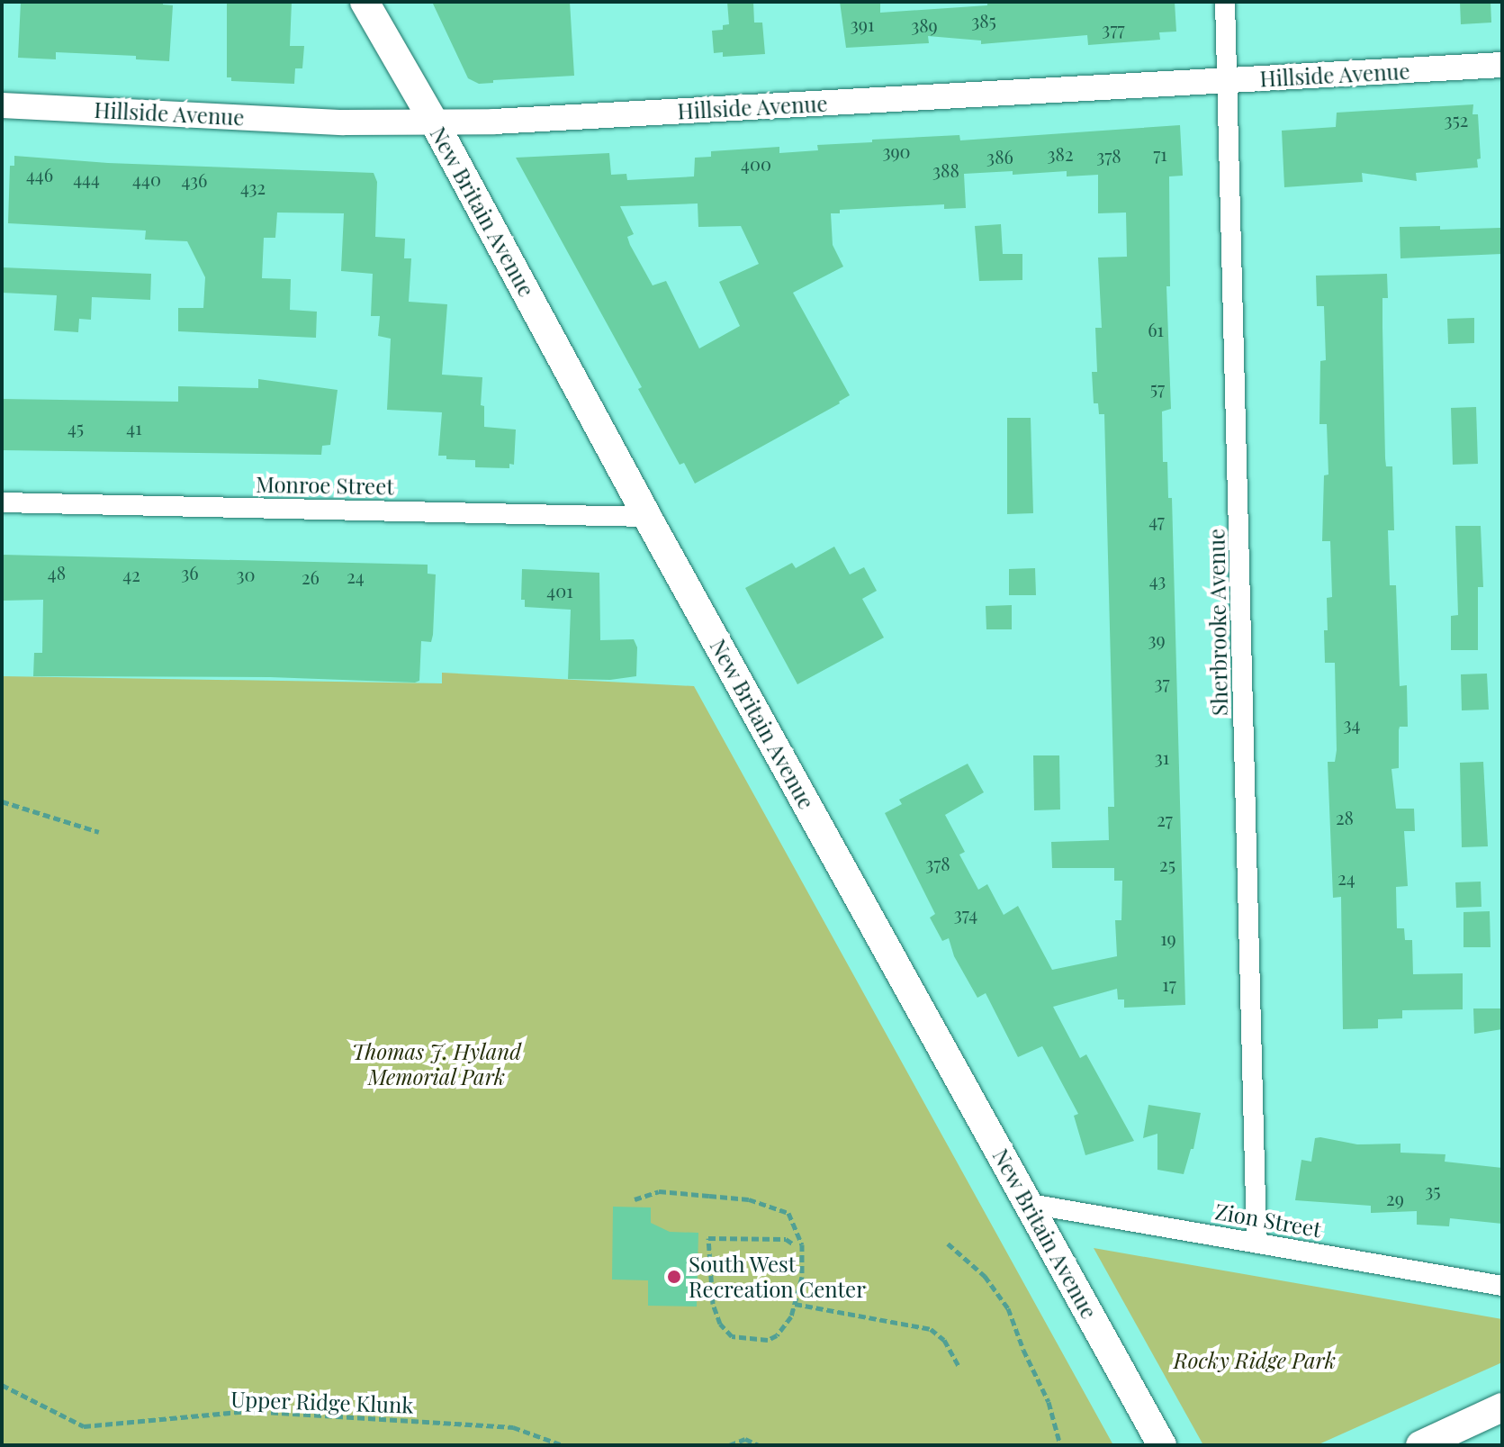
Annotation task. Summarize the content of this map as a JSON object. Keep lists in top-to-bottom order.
{
  "streets": {
    "main road": ["New Britain Avenue"],
    "street": [
      "Hillside Avenue",
      "Monroe Street",
      "Sherbrooke Avenue",
      "Zion Street"
    ],
    "path": ["Upper Ridge Klunk"]
  },
  "crossings": [
    ["Hillside Avenue", "New Britain Avenue"],
    ["Hillside Avenue", "Sherbrooke Avenue"],
    ["New Britain Avenue", "Monroe Street"],
    ["New Britain Avenue", "Zion Street"],
    ["Sherbrooke Avenue", "Zion Street"]
  ],
  "parks": ["Thomas J. Hyland Memorial Park", "Rocky Ridge Park"],
  "places": ["South West Recreation Center"],
  "house_numbers": [
    "385",
    "391",
    "389",
    "377",
    "352",
    "390",
    "382",
    "71",
    "378",
    "386",
    "400",
    "388",
    "446",
    "444",
    "440",
    "436",
    "432",
    "61",
    "57",
    "45",
    "41",
    "47",
    "48",
    "36",
    "42",
    "30",
    "24",
    "26",
    "43",
    "401",
    "39",
    "37",
    "34",
    "31",
    "28",
    "27",
    "378",
    "25",
    "24",
    "374",
    "19",
    "17",
    "35",
    "29"
  ]
}
